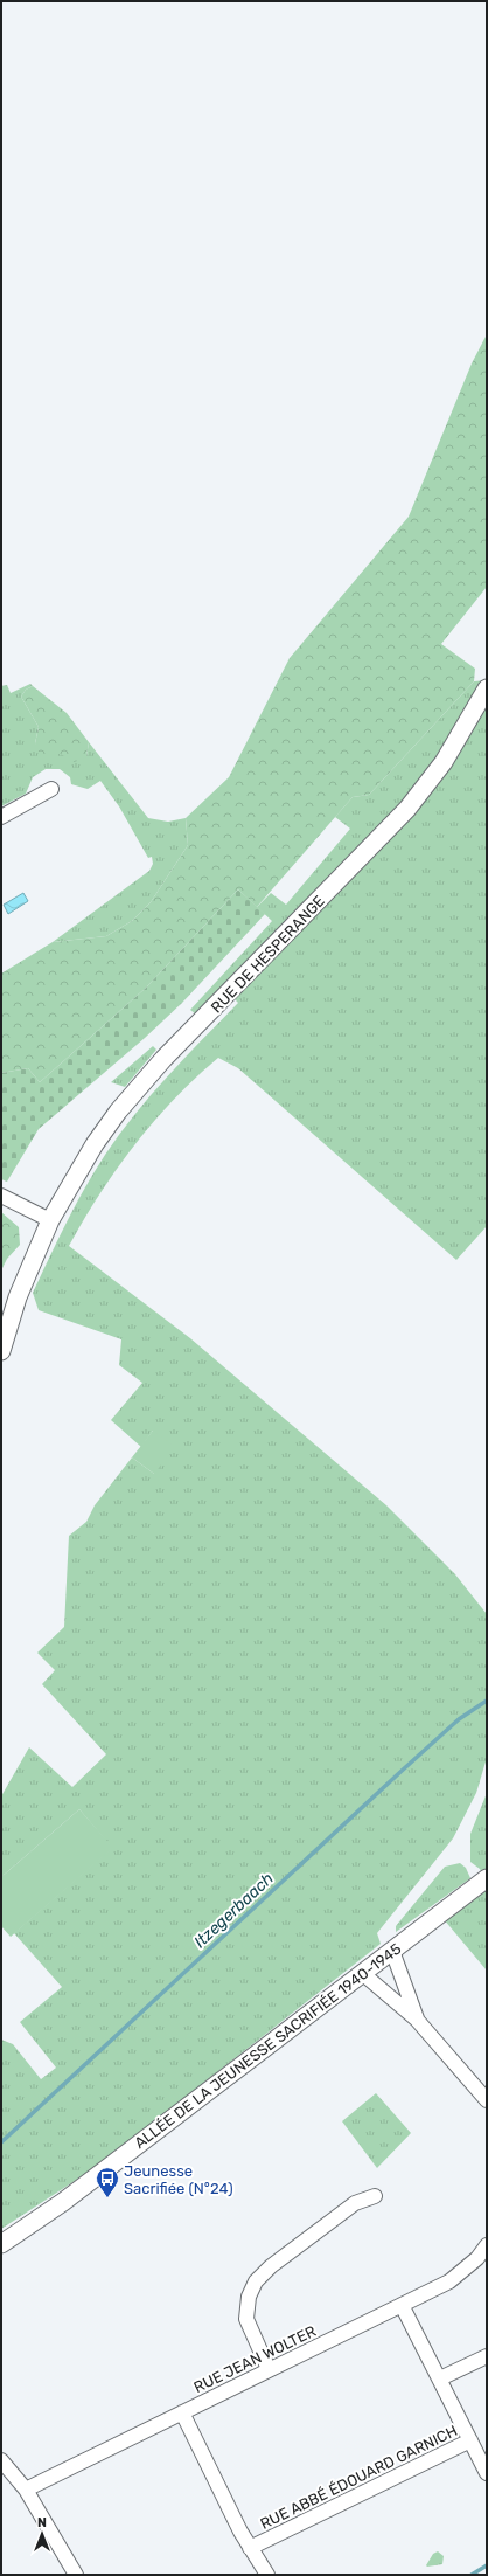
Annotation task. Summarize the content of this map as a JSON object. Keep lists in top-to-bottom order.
{
  "streets": {
    "main road": ["RUE DE HESPERANGE", "ALLÉE DE LA JEUNESSE SACRIFIÉE 1940-1945"],
    "street": ["RUE JEAN WOLTER", "RUE ABBÉ ÉDOUARD GARNICH"]
  },
  "crossings": [
    ["RUE JEAN WOLTER", "RUE ABBÉ ÉDOUARD GARNICH"]
  ],
  "water": ["Itzegerbaach"],
  "places": {
    "bus stop": ["Jeunesse Sacrifiée (N°24)"]
  },
  "north": "top"
}
